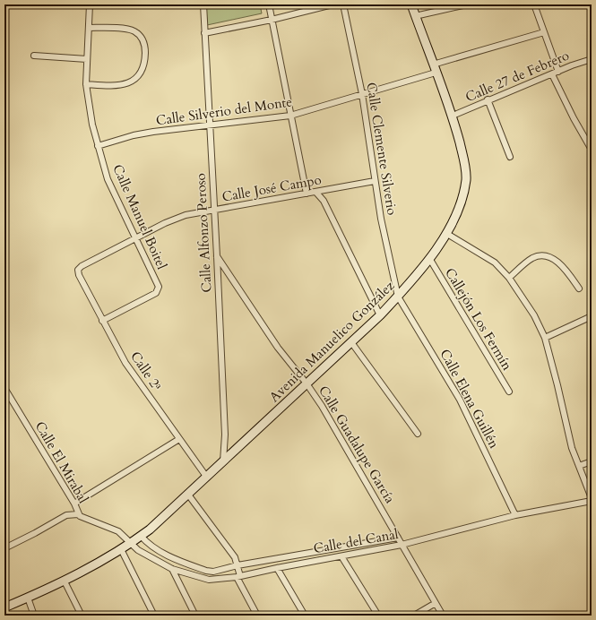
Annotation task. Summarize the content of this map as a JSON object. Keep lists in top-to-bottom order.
{
  "streets": {
    "street": [
      "Calle 27 de Febrero",
      "Calle Silverio del Monte",
      "Calle Clemente Silverio",
      "Calle José Campo",
      "Calle Manuel Boitel",
      "Calle Alfonzo Peroso",
      "Callejón Los Fermín",
      "Avenida Manuelico González",
      "Calle 2ª",
      "Calle Elena Guillén",
      "Calle Guadalupe García",
      "Calle El Mirabal",
      "Calle del Canal"
    ]
  },
  "crossings": [
    ["Calle 27 de Febrero", "Avenida Manuelico González"],
    ["Calle Silverio del Monte", "Calle Clemente Silverio"],
    ["Calle Silverio del Monte", "Calle Manuel Boitel"],
    ["Calle Silverio del Monte", "Calle Alfonzo Peroso"],
    ["Calle Silverio del Monte", "Avenida Manuelico González"],
    ["Calle Clemente Silverio", "Calle José Campo"],
    ["Calle Clemente Silverio", "Avenida Manuelico González"],
    ["Calle Clemente Silverio", "Calle Elena Guillén"],
    ["Calle José Campo", "Calle Manuel Boitel"],
    ["Calle José Campo", "Calle Alfonzo Peroso"],
    ["Calle José Campo", "Calle 2ª"],
    ["Calle Manuel Boitel", "Calle 2ª"],
    ["Calle Alfonzo Peroso", "Avenida Manuelico González"],
    ["Calle Alfonzo Peroso", "Calle Guadalupe García"],
    ["Callejón Los Fermín", "Avenida Manuelico González"],
    ["Avenida Manuelico González", "Calle 2ª"],
    ["Avenida Manuelico González", "Calle Elena Guillén"],
    ["Avenida Manuelico González", "Calle Guadalupe García"],
    ["Avenida Manuelico González", "Calle El Mirabal"],
    ["Avenida Manuelico González", "Calle del Canal"],
    ["Calle Elena Guillén", "Calle del Canal"],
    ["Calle Guadalupe García", "Calle del Canal"],
    ["Calle El Mirabal", "Calle del Canal"]
  ]
}
